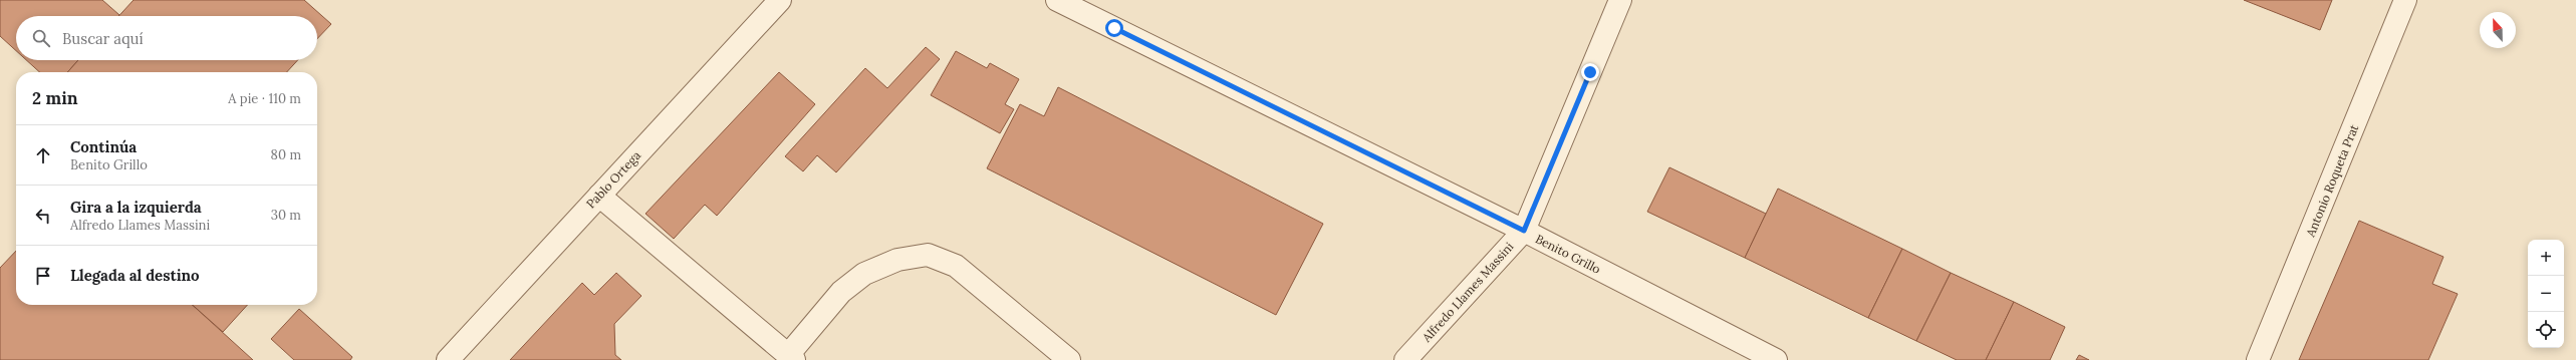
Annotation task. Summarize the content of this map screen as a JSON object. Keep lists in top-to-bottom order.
{
  "streets": {
    "street": [
      "Pablo Ortega",
      "Antonio Roqueta Prat",
      "Benito Grillo",
      "Alfredo Llames Massini"
    ]
  },
  "crossings": [
    ["Benito Grillo", "Alfredo Llames Massini"]
  ],
  "north": "top",
  "page": {
    "search": "Buscar aquí",
    "heading": ["2 min", "A pie · 110 m"],
    "list": [
      ["Continúa", "Benito Grillo", "80 m"],
      ["Gira a la izquierda", "Alfredo Llames Massini", "30 m"],
      "Llegada al destino"
    ],
    "map_buttons": ["+", "−"]
  }
}
